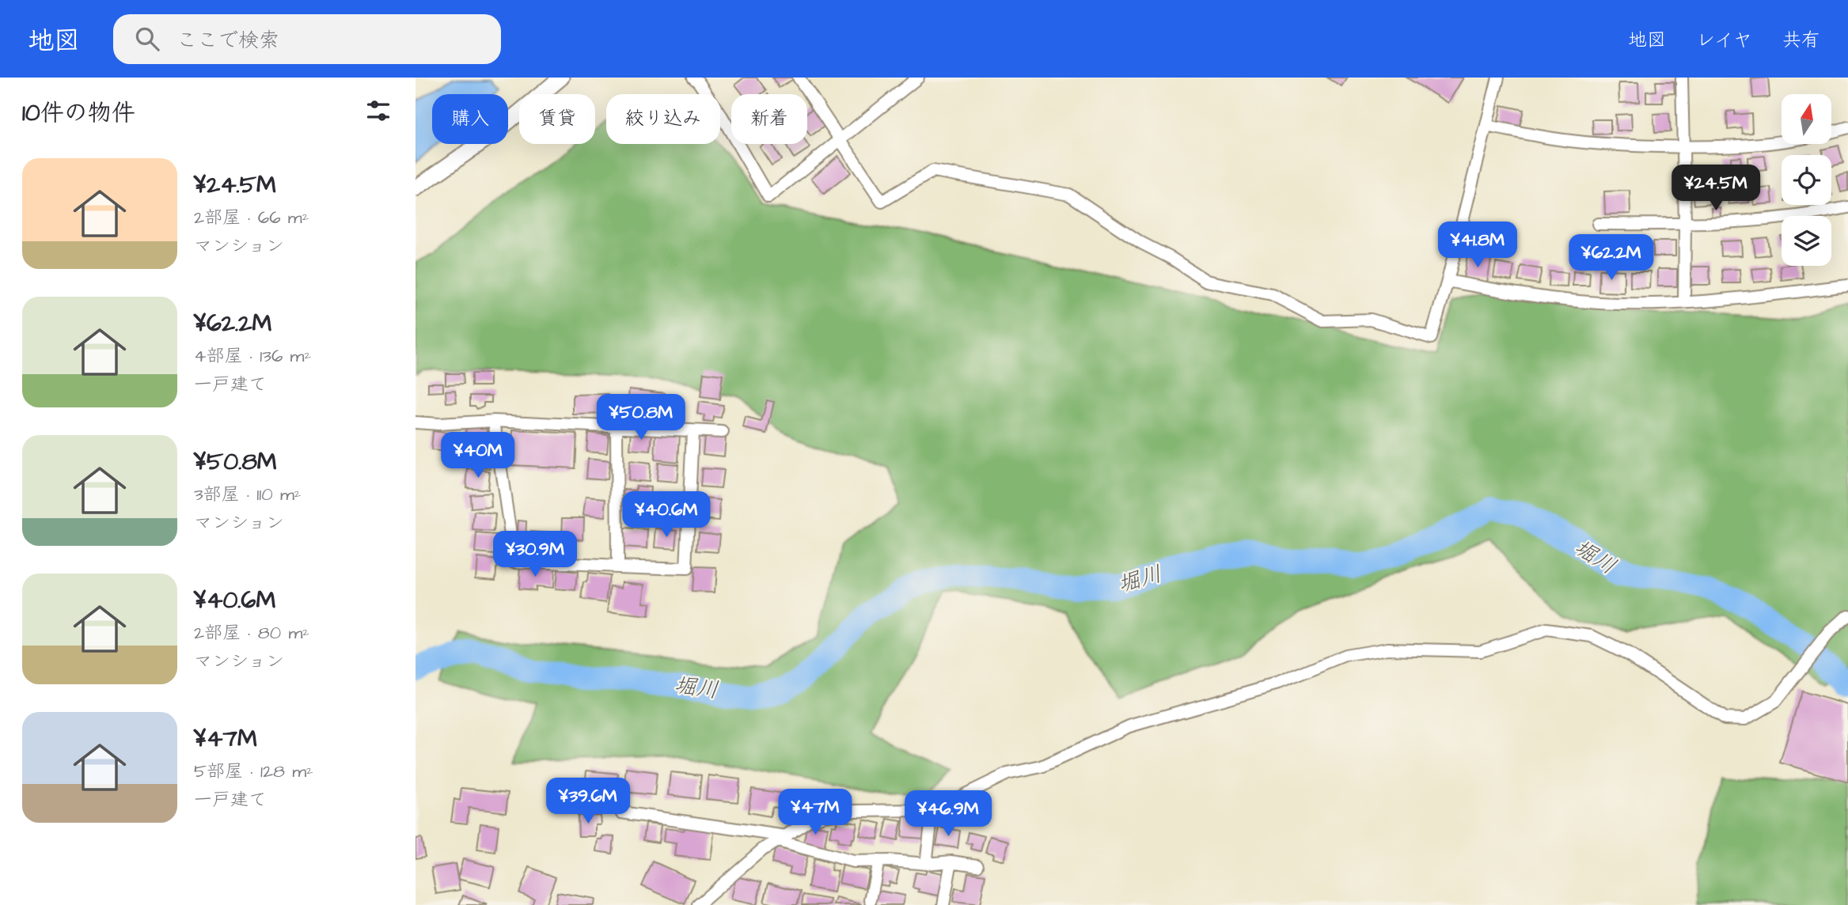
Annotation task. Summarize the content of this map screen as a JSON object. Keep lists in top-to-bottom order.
{
  "water": ["堀川"],
  "north": "top",
  "page": {
    "header": "地図",
    "search": "ここで検索",
    "nav": ["地図", "レイヤ", "共有"],
    "heading": "10件の物件",
    "chip": [
      "購入",
      "賃貸",
      "絞り込み",
      "新着"
    ],
    "list": [
      {
        "name": "¥24.5M",
        "note": "2部屋 · 66 m² · マンション"
      },
      {
        "name": "¥62.2M",
        "note": "4部屋 · 136 m² · 一戸建て"
      },
      {
        "name": "¥50.8M",
        "note": "3部屋 · 110 m² · マンション"
      },
      {
        "name": "¥40.6M",
        "note": "2部屋 · 80 m² · マンション"
      },
      {
        "name": "¥47M",
        "note": "5部屋 · 128 m² · 一戸建て"
      }
    ],
    "price": [
      "¥24.5M",
      "¥41.8M",
      "¥62.2M",
      "¥50.8M",
      "¥40M",
      "¥40.6M",
      "¥30.9M",
      "¥39.6M",
      "¥47M",
      "¥46.9M"
    ]
  }
}
